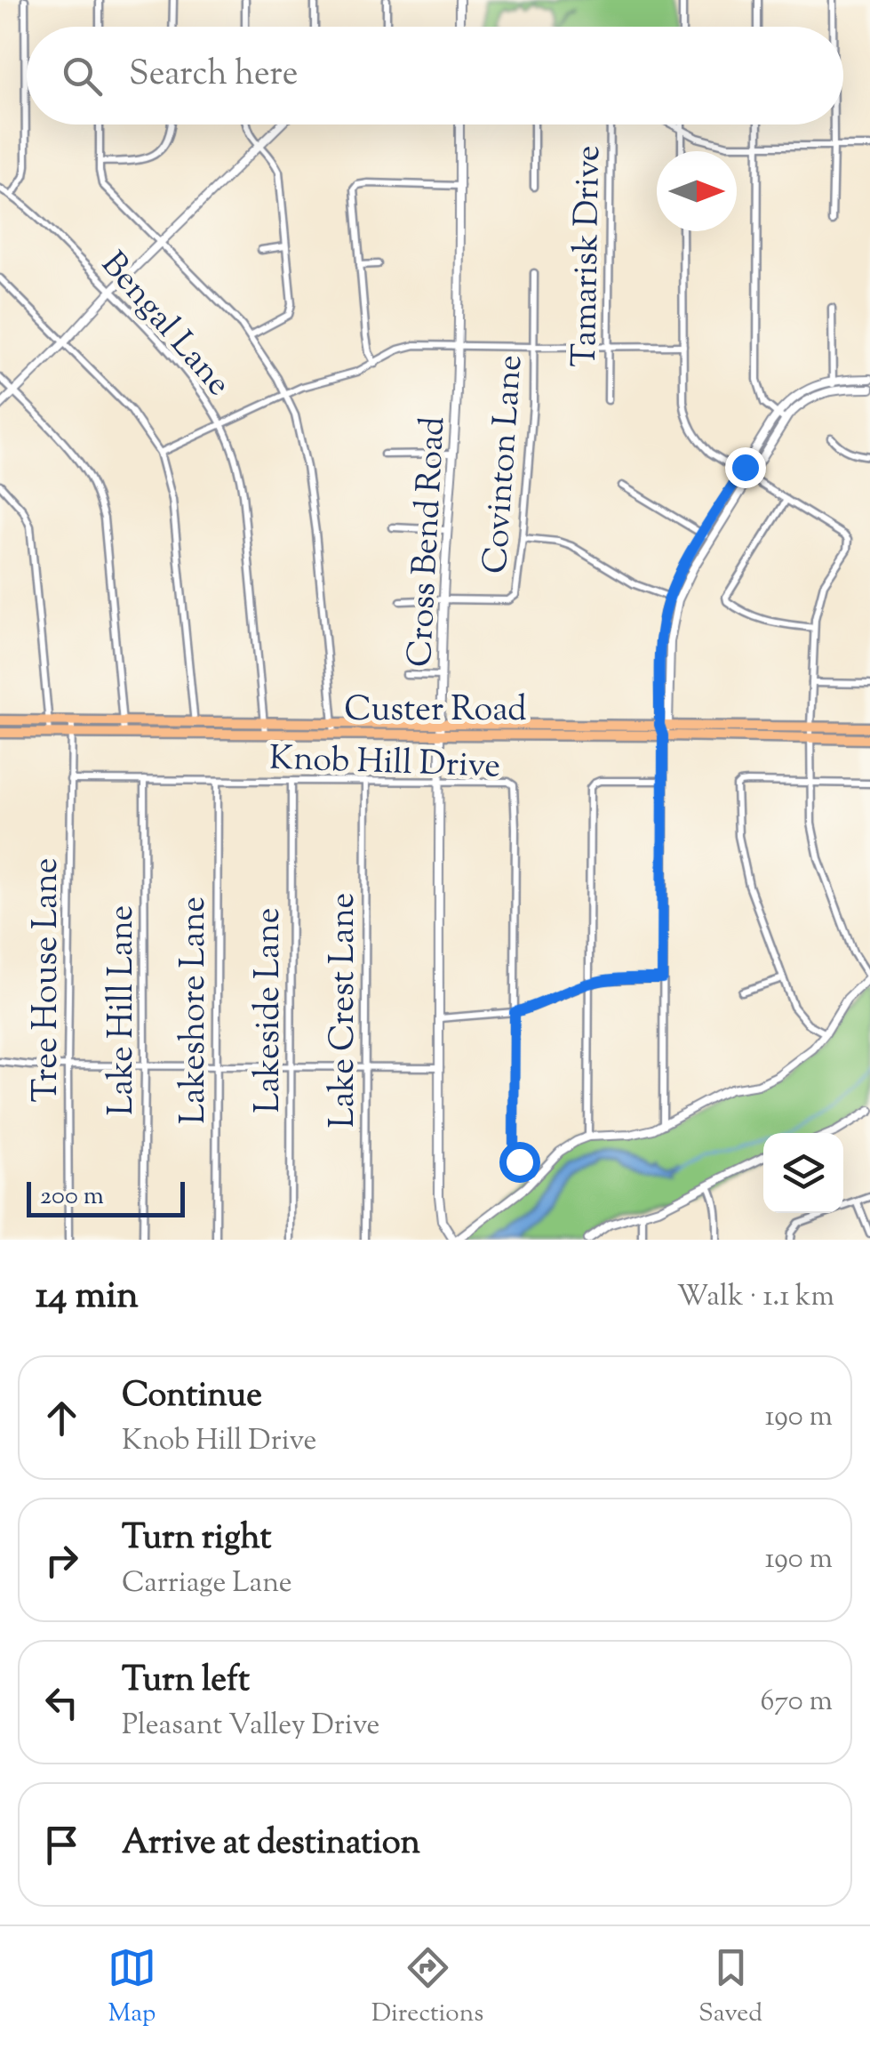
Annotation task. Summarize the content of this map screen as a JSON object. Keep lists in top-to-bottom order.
{
  "streets": {
    "main road": ["Custer Road"],
    "street": [
      "Tamarisk Drive",
      "Bengal Lane",
      "Covinton Lane",
      "Cross Bend Road",
      "Knob Hill Drive",
      "Tree House Lane",
      "Lake Hill Lane",
      "Lakeshore Lane",
      "Lakeside Lane",
      "Lake Crest Lane"
    ]
  },
  "crossings": [
    ["Bengal Lane", "Custer Road"],
    ["Covinton Lane", "Cross Bend Road"],
    ["Cross Bend Road", "Custer Road"],
    ["Cross Bend Road", "Knob Hill Drive"],
    ["Custer Road", "Tree House Lane"],
    ["Knob Hill Drive", "Tree House Lane"],
    ["Knob Hill Drive", "Lake Hill Lane"],
    ["Knob Hill Drive", "Lakeshore Lane"],
    ["Knob Hill Drive", "Lakeside Lane"],
    ["Knob Hill Drive", "Lake Crest Lane"]
  ],
  "scale_bar": "200 m",
  "north": "right",
  "page": {
    "search": "Search here",
    "scale": "200 m",
    "heading": ["14 min", "Walk · 1.1 km"],
    "list": [
      ["Continue", "Knob Hill Drive", "190 m"],
      ["Turn right", "Carriage Lane", "190 m"],
      ["Turn left", "Pleasant Valley Drive", "670 m"],
      "Arrive at destination"
    ],
    "nav": ["Map", "Directions", "Saved"]
  }
}
